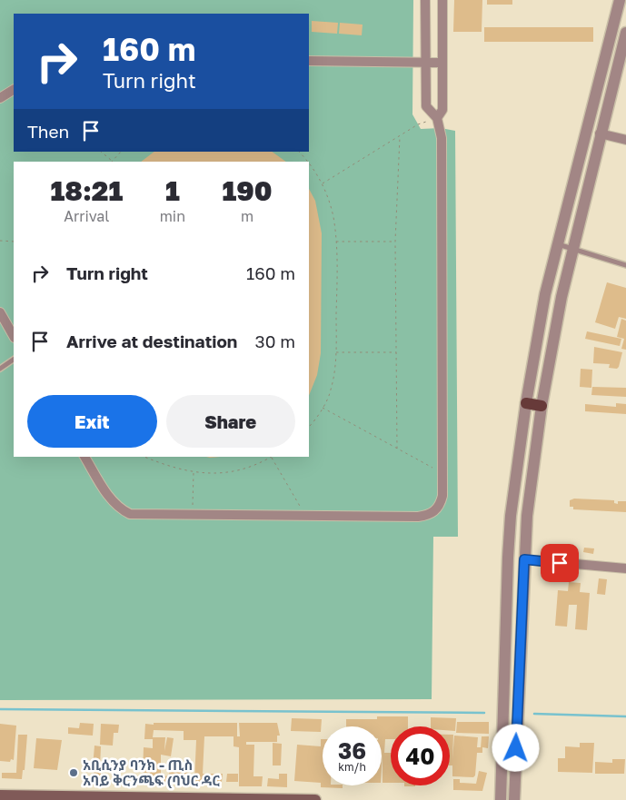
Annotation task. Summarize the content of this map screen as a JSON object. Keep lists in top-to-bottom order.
{
  "places": ["አቢሲንያ ባንክ - ጢስ አባይ ቅርንጫፍ (ባህር ዳር"],
  "page": {
    "turn": ["160 m", "Turn right"],
    "then": "Then",
    "eta": [
      "18:21",
      "Arrival",
      "1",
      "min",
      "190",
      "m"
    ],
    "list": [
      {
        "name": "Turn right",
        "value": "160 m"
      },
      {
        "name": "Arrive at destination",
        "value": "30 m"
      }
    ],
    "buttons": ["Exit", "Share"],
    "speed": "36 km/h",
    "limit": "40"
  }
}
